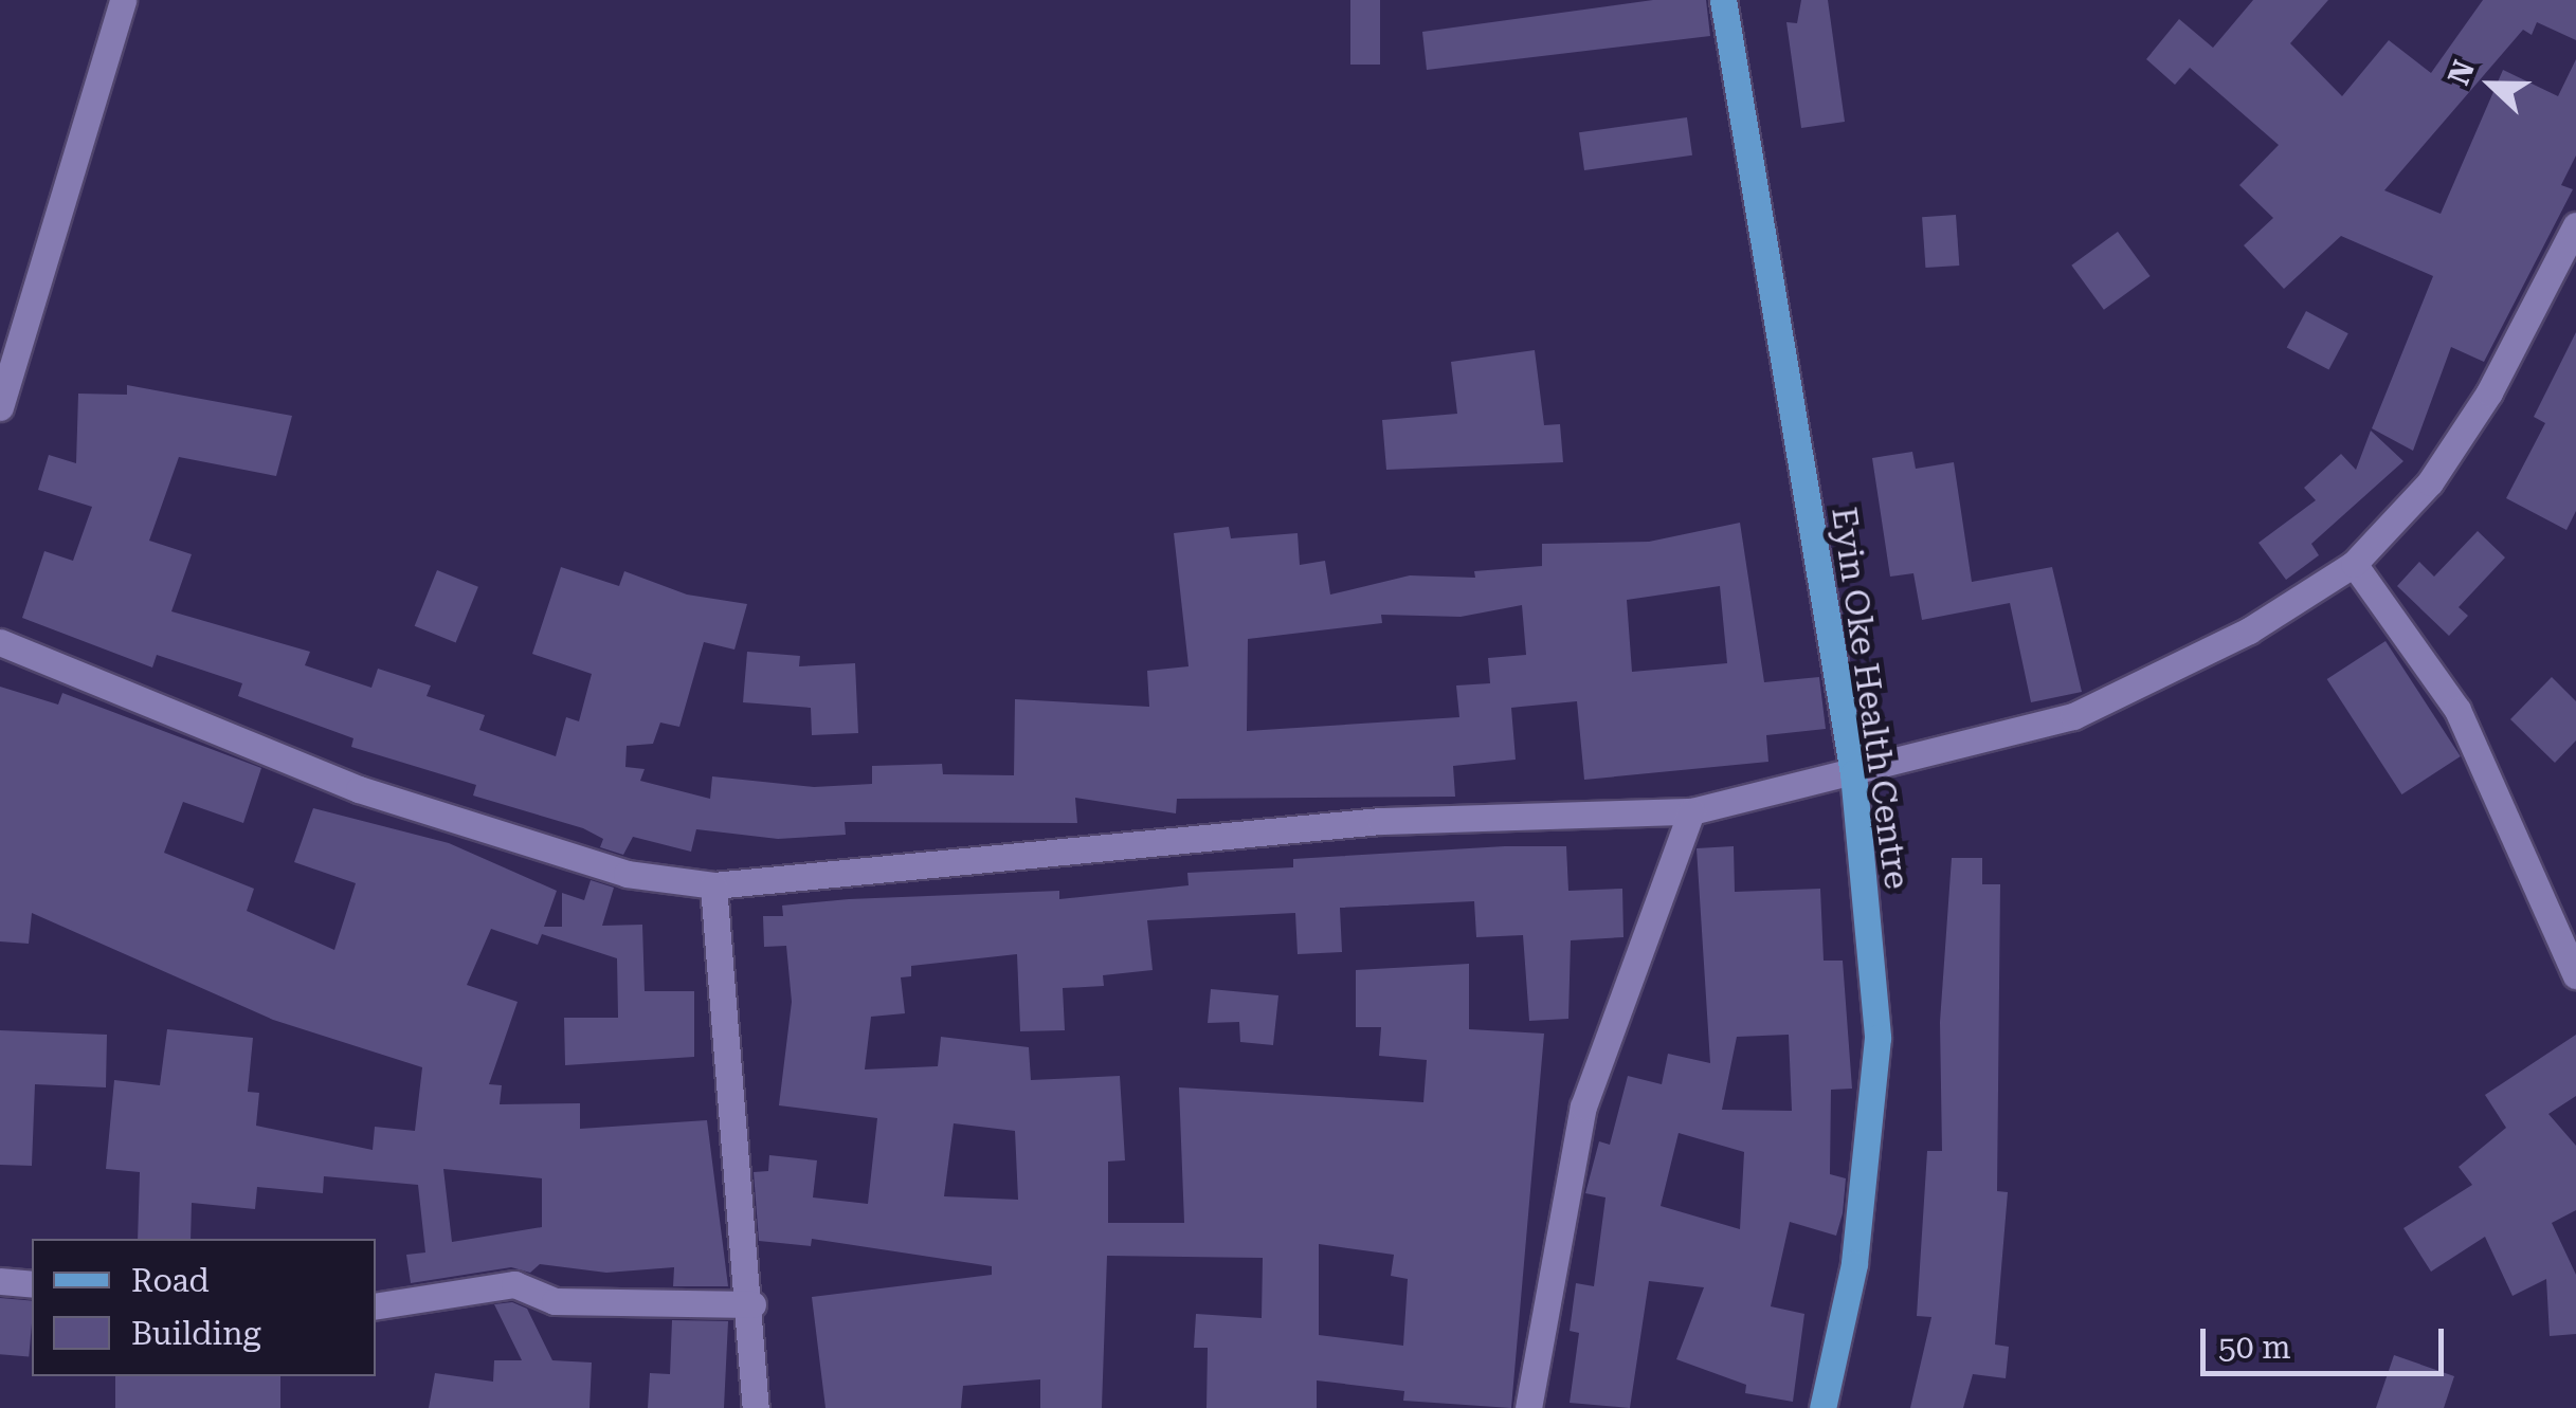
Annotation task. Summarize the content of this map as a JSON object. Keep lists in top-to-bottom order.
{
  "streets": {
    "main road": ["Eyin Oke Health Centre"]
  },
  "legend": ["Road", "Building"],
  "scale_bar": "50 m",
  "north": "left"
}
